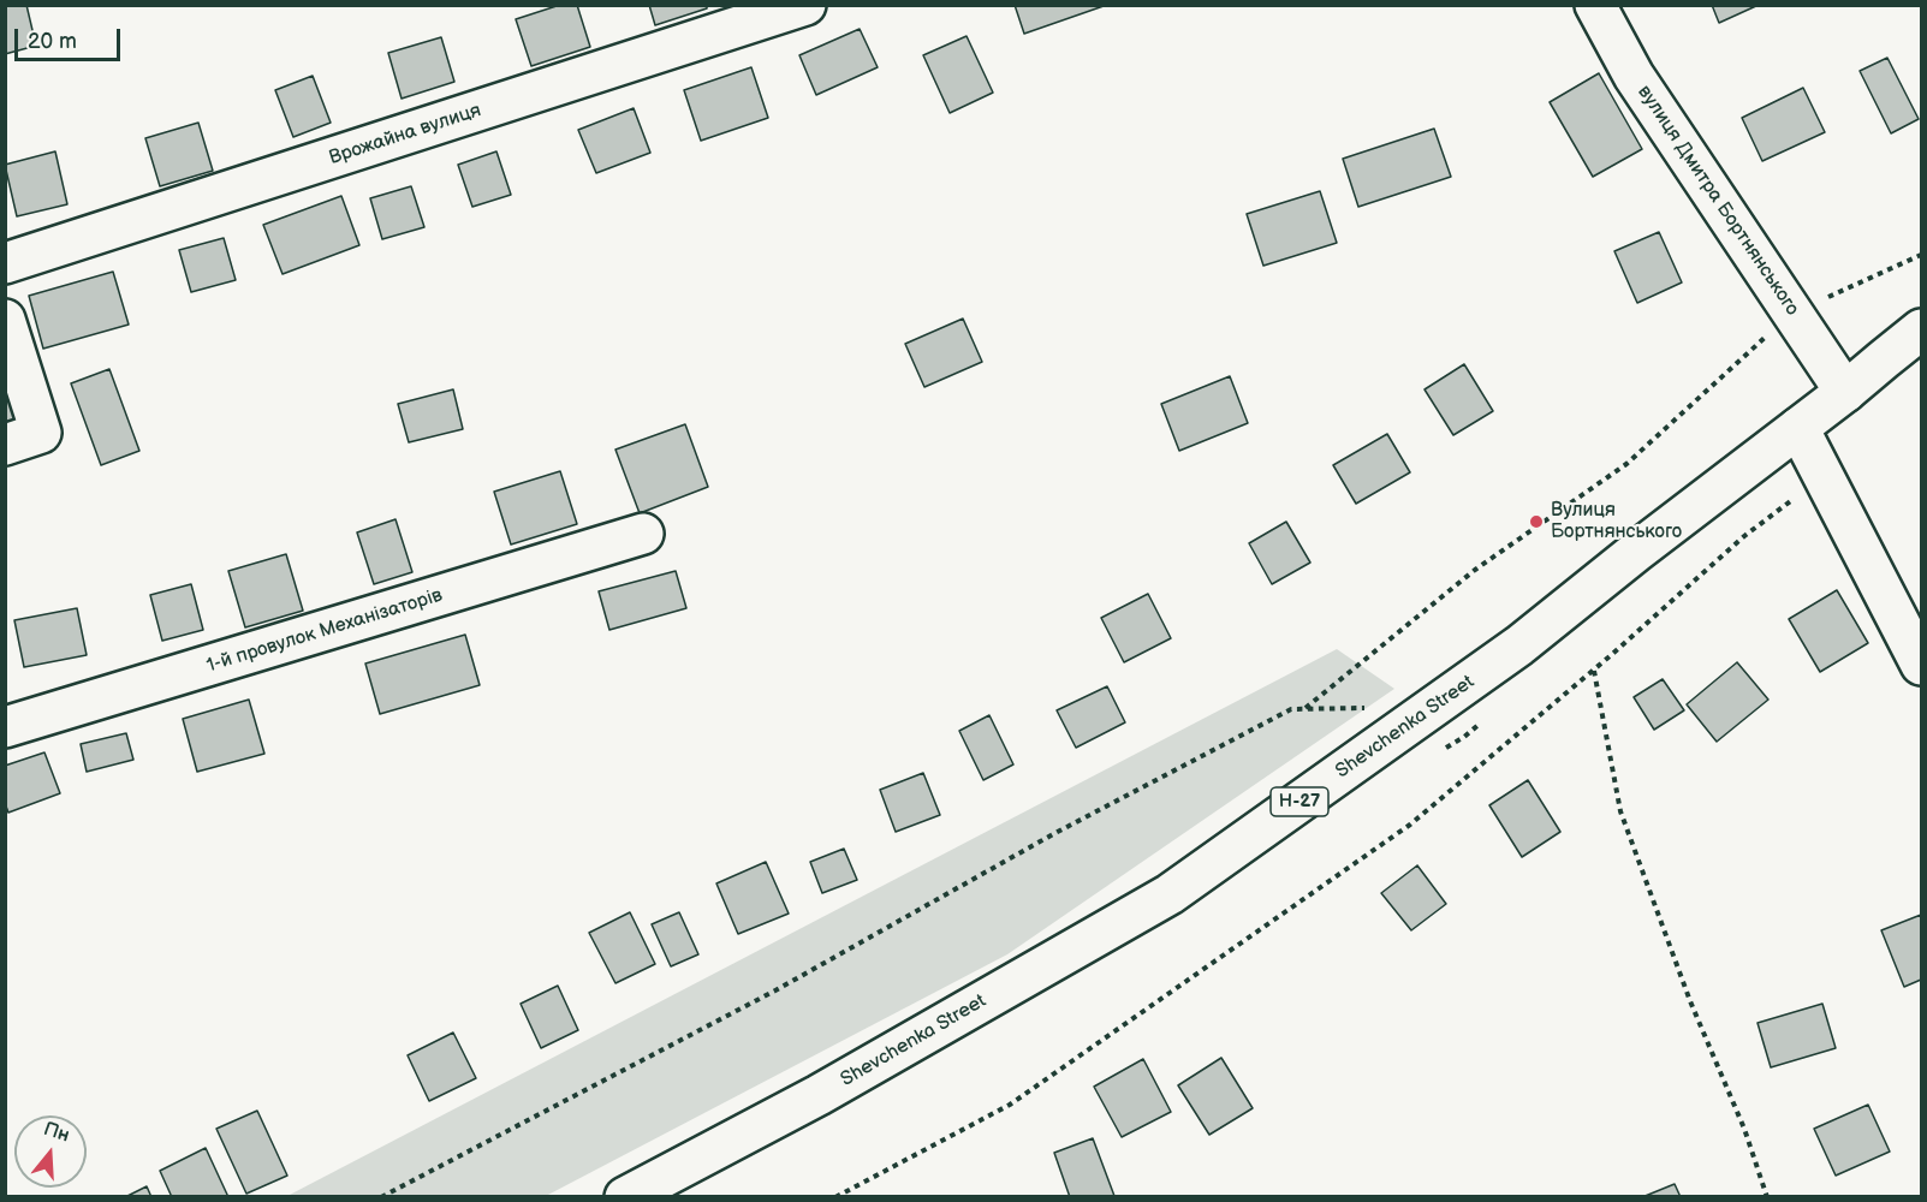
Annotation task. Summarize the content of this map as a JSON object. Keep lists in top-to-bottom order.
{
  "streets": {
    "street": [
      "Врожайна вулиця",
      "вулиця Дмитра Бортнянського",
      "1-й провулок Механізаторів",
      "Shevchenka Street",
      "Н-27"
    ]
  },
  "crossings": [
    ["вулиця Дмитра Бортнянського", "Shevchenka Street"]
  ],
  "places": ["Вулиця Бортнянського"],
  "scale_bar": "20 m",
  "north": "top"
}
